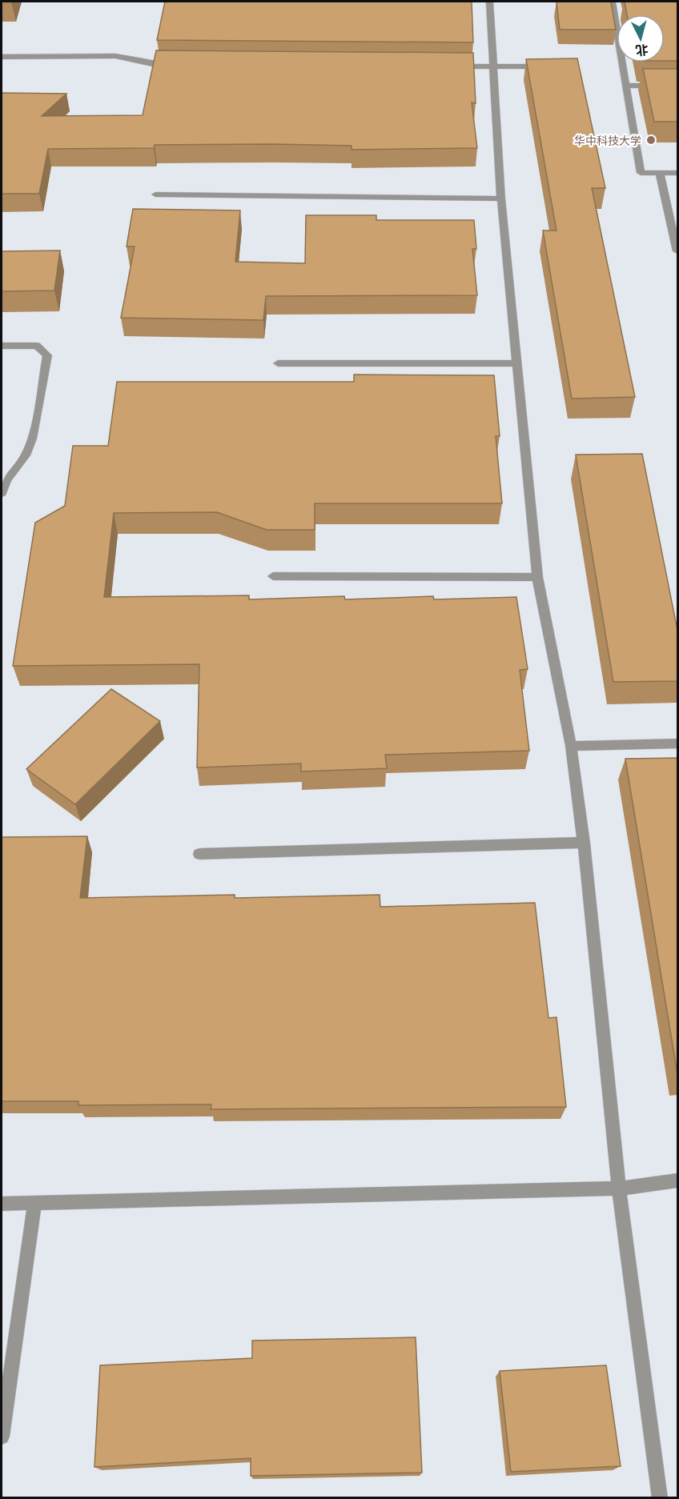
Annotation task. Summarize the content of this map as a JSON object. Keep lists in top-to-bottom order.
{
  "places": ["华中科技大学"],
  "north": "bottom"
}
